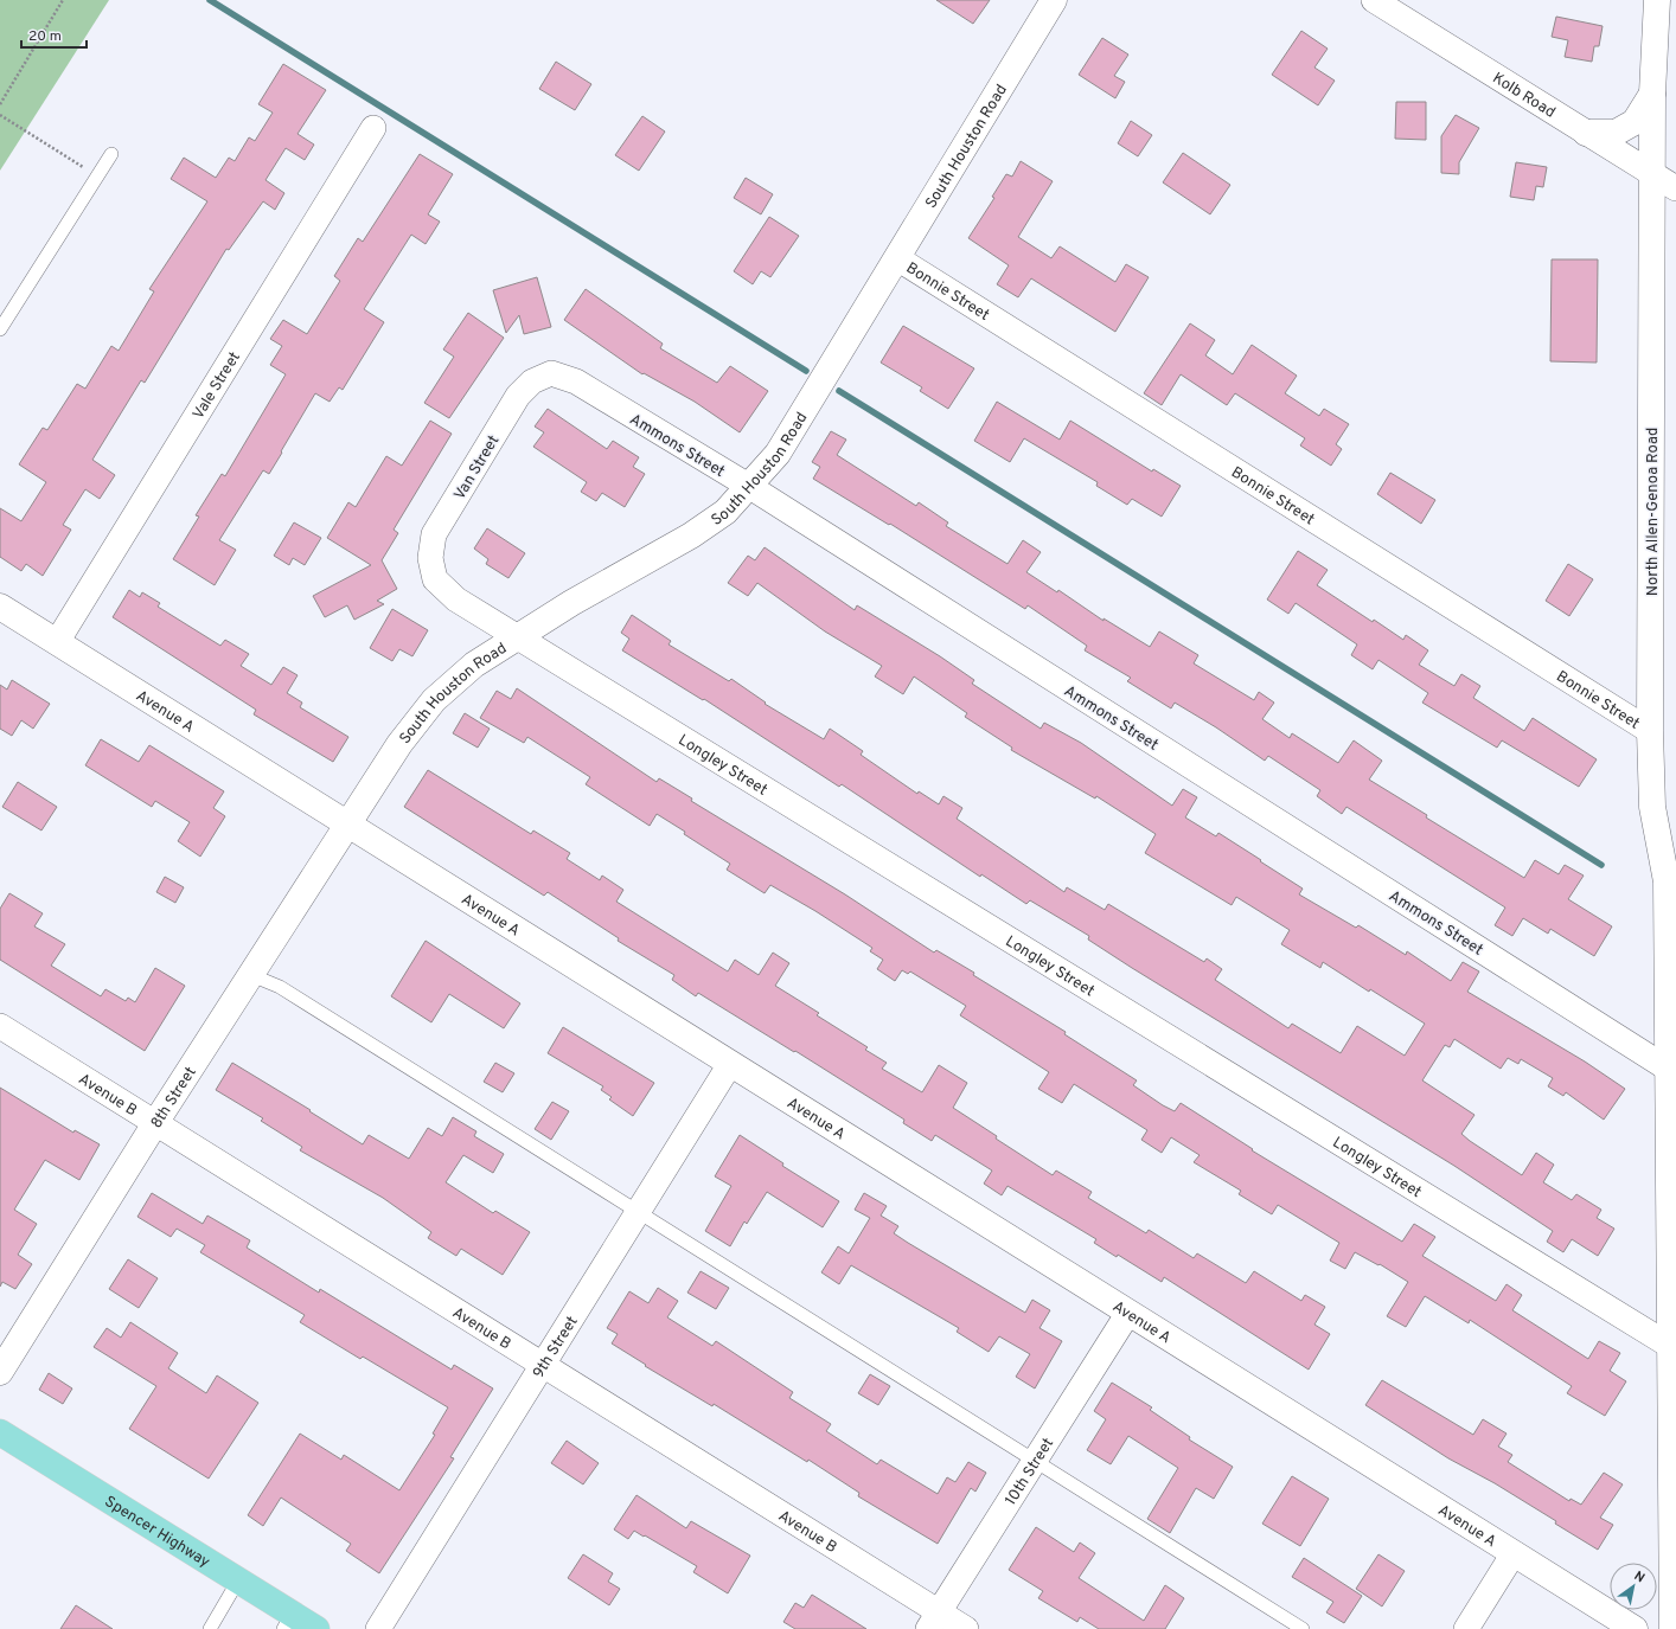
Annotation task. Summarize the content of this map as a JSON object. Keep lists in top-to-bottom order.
{
  "streets": {
    "main road": ["Spencer Highway"],
    "street": [
      "Kolb Road",
      "South Houston Road",
      "Bonnie Street",
      "Vale Street",
      "Ammons Street",
      "Van Street",
      "North Allen-Genoa Road",
      "Avenue A",
      "Longley Street",
      "Avenue B",
      "8th Street",
      "9th Street",
      "10th Street"
    ]
  },
  "crossings": [
    ["Kolb Road", "North Allen-Genoa Road"],
    ["South Houston Road", "Bonnie Street"],
    ["South Houston Road", "Ammons Street"],
    ["South Houston Road", "Avenue A"],
    ["South Houston Road", "Longley Street"],
    ["South Houston Road", "8th Street"],
    ["Bonnie Street", "North Allen-Genoa Road"],
    ["Vale Street", "Avenue A"],
    ["Ammons Street", "Van Street"],
    ["Ammons Street", "North Allen-Genoa Road"],
    ["Van Street", "Longley Street"],
    ["North Allen-Genoa Road", "Longley Street"],
    ["Avenue A", "8th Street"],
    ["Avenue A", "9th Street"],
    ["Avenue A", "10th Street"],
    ["Avenue B", "8th Street"],
    ["Avenue B", "9th Street"],
    ["Avenue B", "10th Street"]
  ],
  "scale_bar": "20 m",
  "north": "top right"
}
